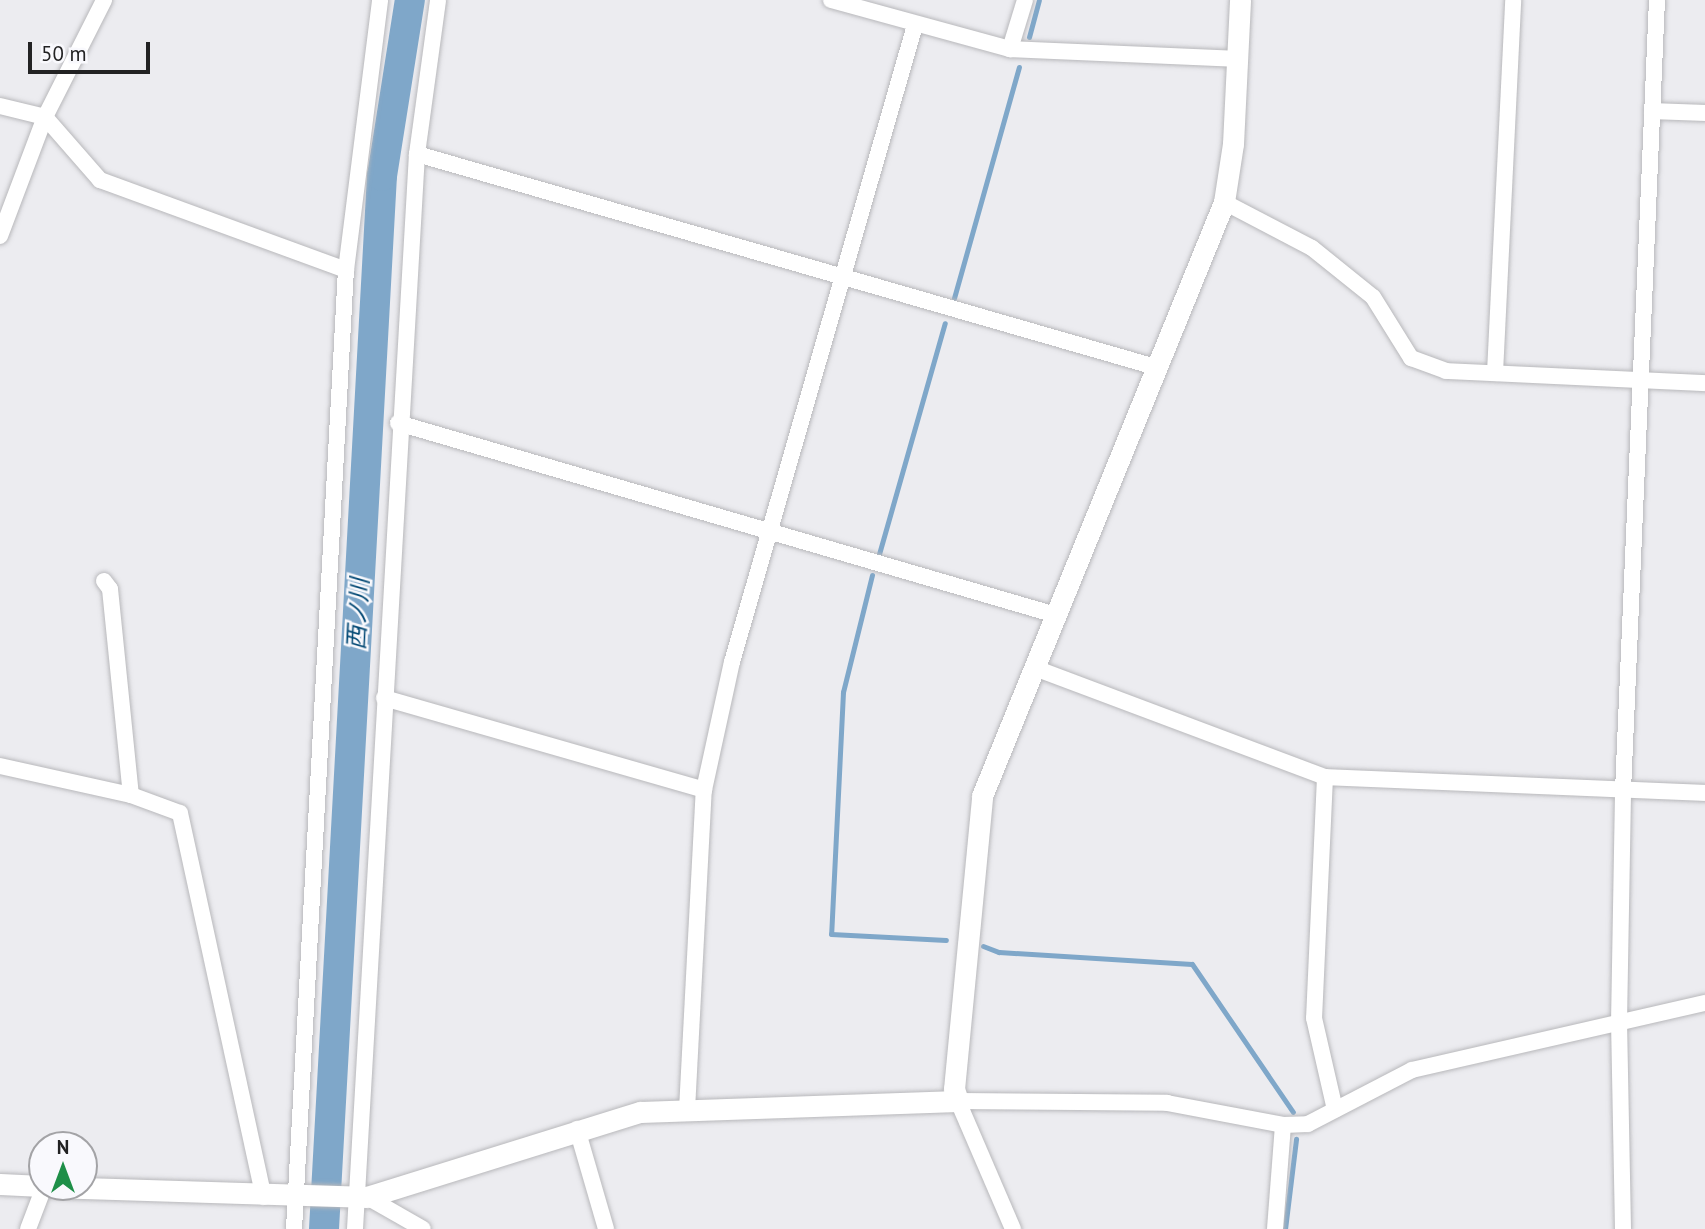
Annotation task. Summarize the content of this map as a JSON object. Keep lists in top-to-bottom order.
{
  "water": ["西ノ川"],
  "scale_bar": "50 m",
  "north": "top"
}
